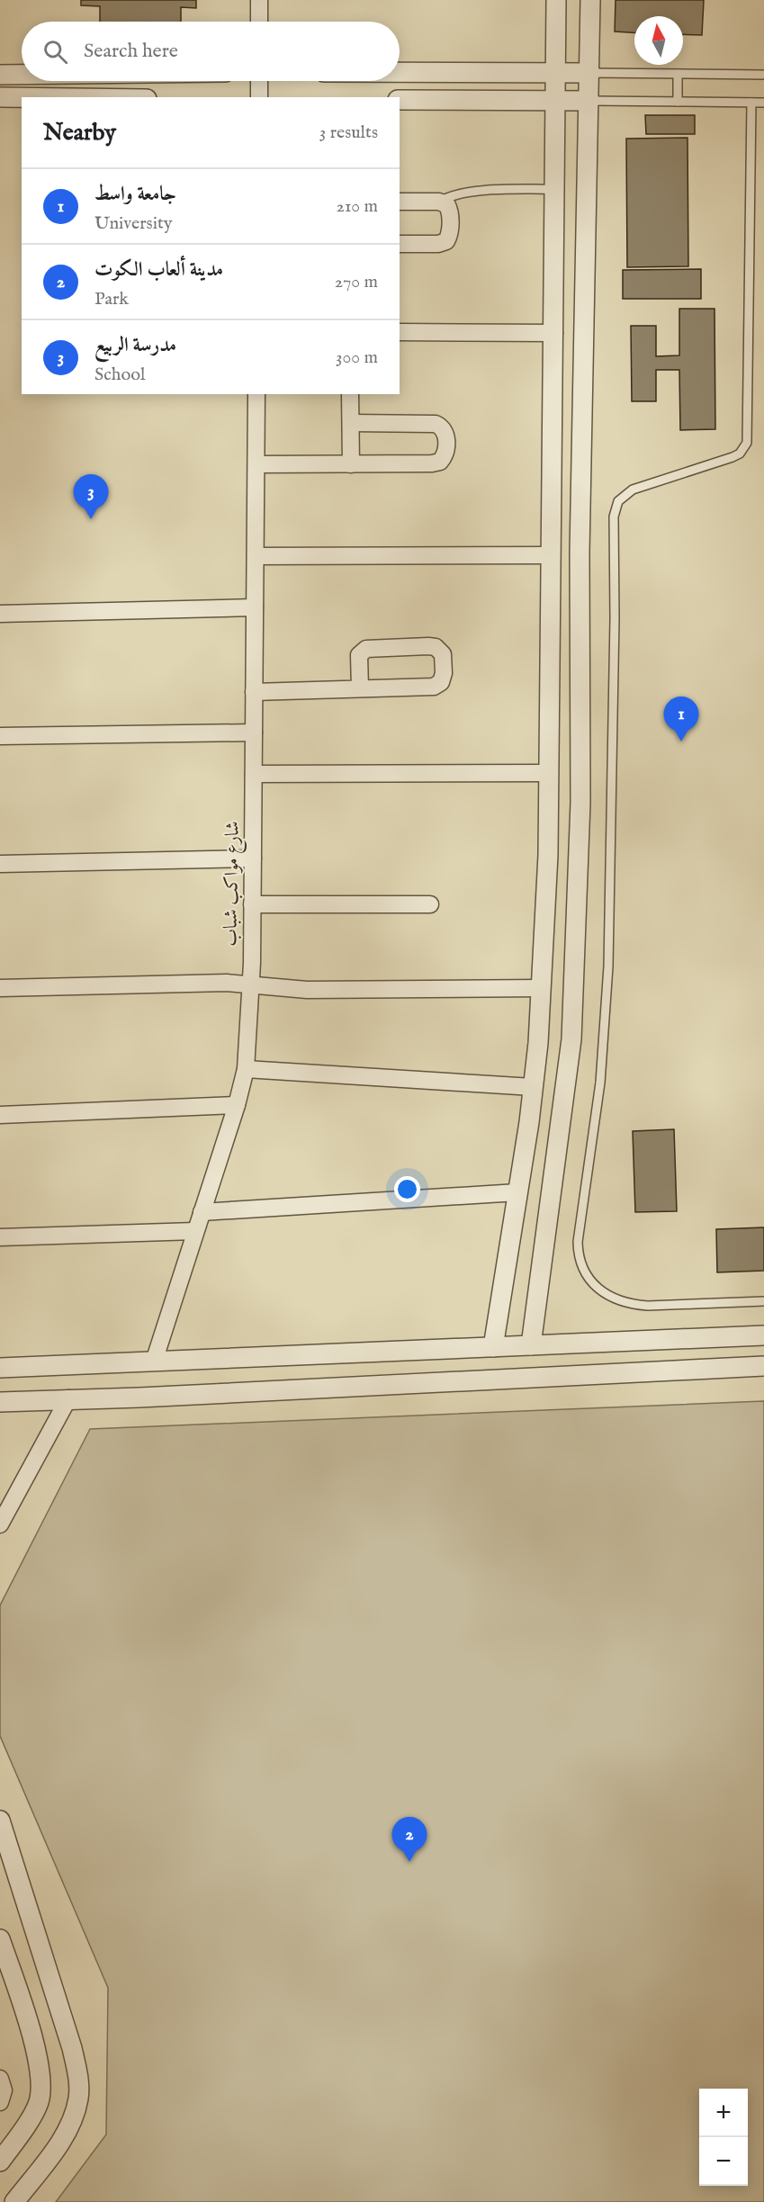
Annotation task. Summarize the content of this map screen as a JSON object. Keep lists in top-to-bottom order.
{
  "streets": {
    "street": ["شارع مواكب شباب"]
  },
  "north": "top",
  "page": {
    "search": "Search here",
    "heading": ["Nearby", "3 results"],
    "list": [
      {
        "mark": "1",
        "name": "جامعة واسط",
        "note": "University",
        "value": "210 m"
      },
      {
        "mark": "2",
        "name": "مدينة ألعاب الكوت",
        "note": "Park",
        "value": "270 m"
      },
      {
        "mark": "3",
        "name": "مدرسة الربيع",
        "note": "School",
        "value": "300 m"
      }
    ],
    "pins": ["3", "1", "2"],
    "map_buttons": ["+", "−"]
  }
}
